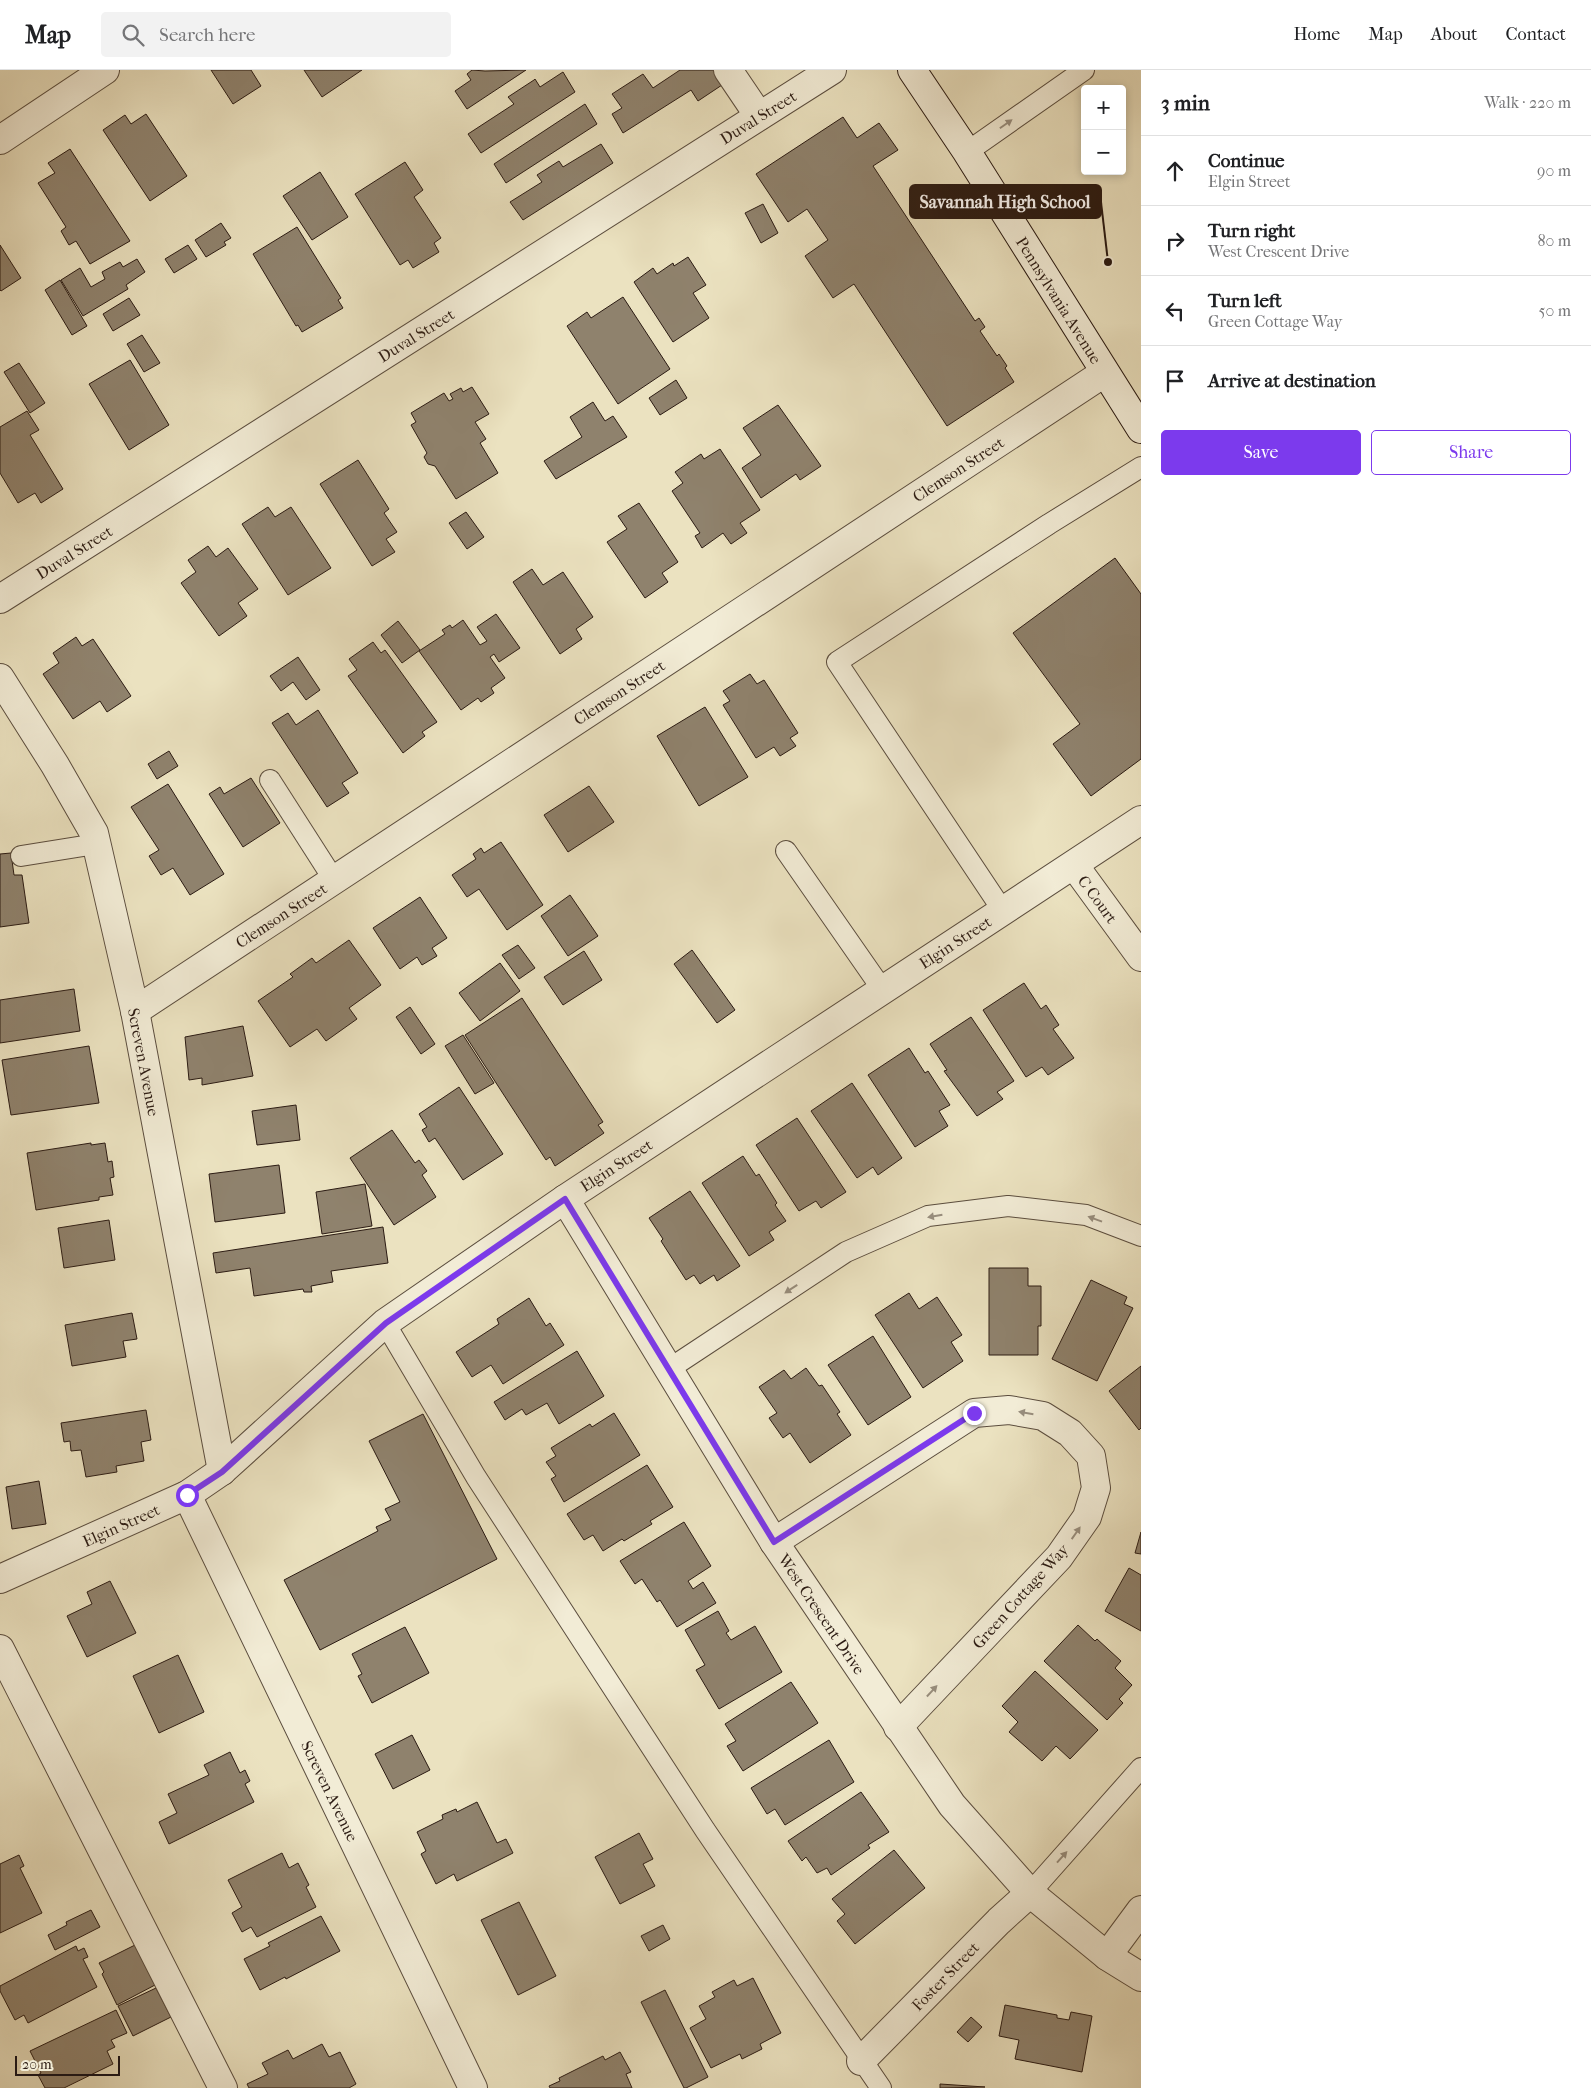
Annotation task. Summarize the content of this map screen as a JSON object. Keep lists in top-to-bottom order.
{
  "streets": {
    "street": [
      "Duval Street",
      "Pennsylvania Avenue",
      "Clemson Street",
      "C Court",
      "Elgin Street",
      "Screven Avenue",
      "Green Cottage Way",
      "West Crescent Drive",
      "Foster Street"
    ]
  },
  "crossings": [
    ["Pennsylvania Avenue", "Clemson Street"],
    ["Clemson Street", "Screven Avenue"],
    ["C Court", "Elgin Street"],
    ["Elgin Street", "Screven Avenue"],
    ["Elgin Street", "West Crescent Drive"],
    ["Green Cottage Way", "West Crescent Drive"],
    ["West Crescent Drive", "Foster Street"]
  ],
  "places": ["Savannah High School"],
  "scale_bar": "20 m",
  "page": {
    "header": "Map",
    "search": "Search here",
    "nav": [
      "Home",
      "Map",
      "About",
      "Contact"
    ],
    "heading": ["3 min", "Walk · 220 m"],
    "map_buttons": ["+", "−"],
    "list": [
      ["Continue", "Elgin Street", "90 m"],
      ["Turn right", "West Crescent Drive", "80 m"],
      ["Turn left", "Green Cottage Way", "50 m"],
      "Arrive at destination"
    ],
    "buttons": ["Save", "Share"],
    "scale": "20 m"
  }
}
